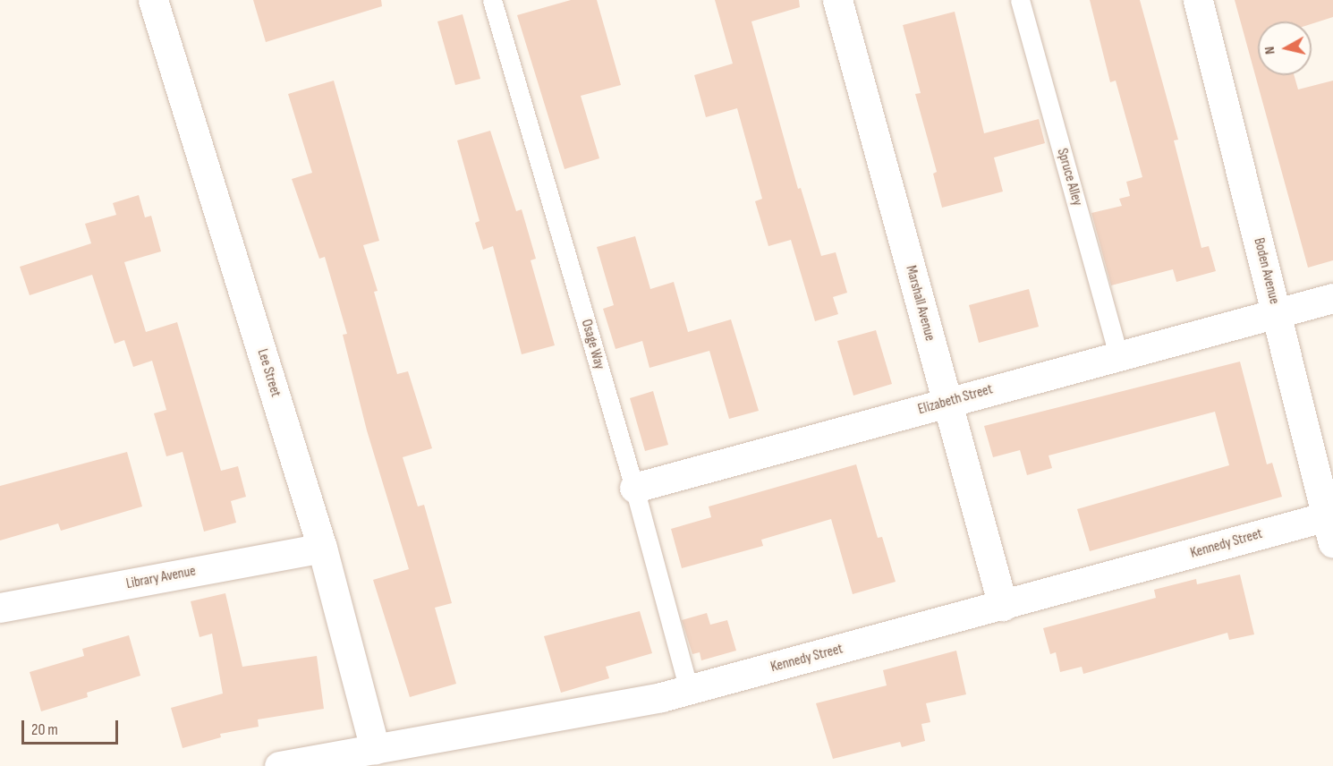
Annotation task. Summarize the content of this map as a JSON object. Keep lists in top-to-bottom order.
{
  "streets": {
    "street": [
      "Boden Avenue",
      "Marshall Avenue",
      "Lee Street",
      "Elizabeth Street",
      "Kennedy Street",
      "Library Avenue"
    ],
    "lane": ["Spruce Alley", "Osage Way"]
  },
  "crossings": [
    ["Spruce Alley", "Elizabeth Street"],
    ["Boden Avenue", "Elizabeth Street"],
    ["Boden Avenue", "Kennedy Street"],
    ["Marshall Avenue", "Elizabeth Street"],
    ["Marshall Avenue", "Kennedy Street"],
    ["Osage Way", "Elizabeth Street"],
    ["Osage Way", "Kennedy Street"],
    ["Lee Street", "Kennedy Street"],
    ["Lee Street", "Library Avenue"]
  ],
  "scale_bar": "20 m",
  "north": "left"
}
